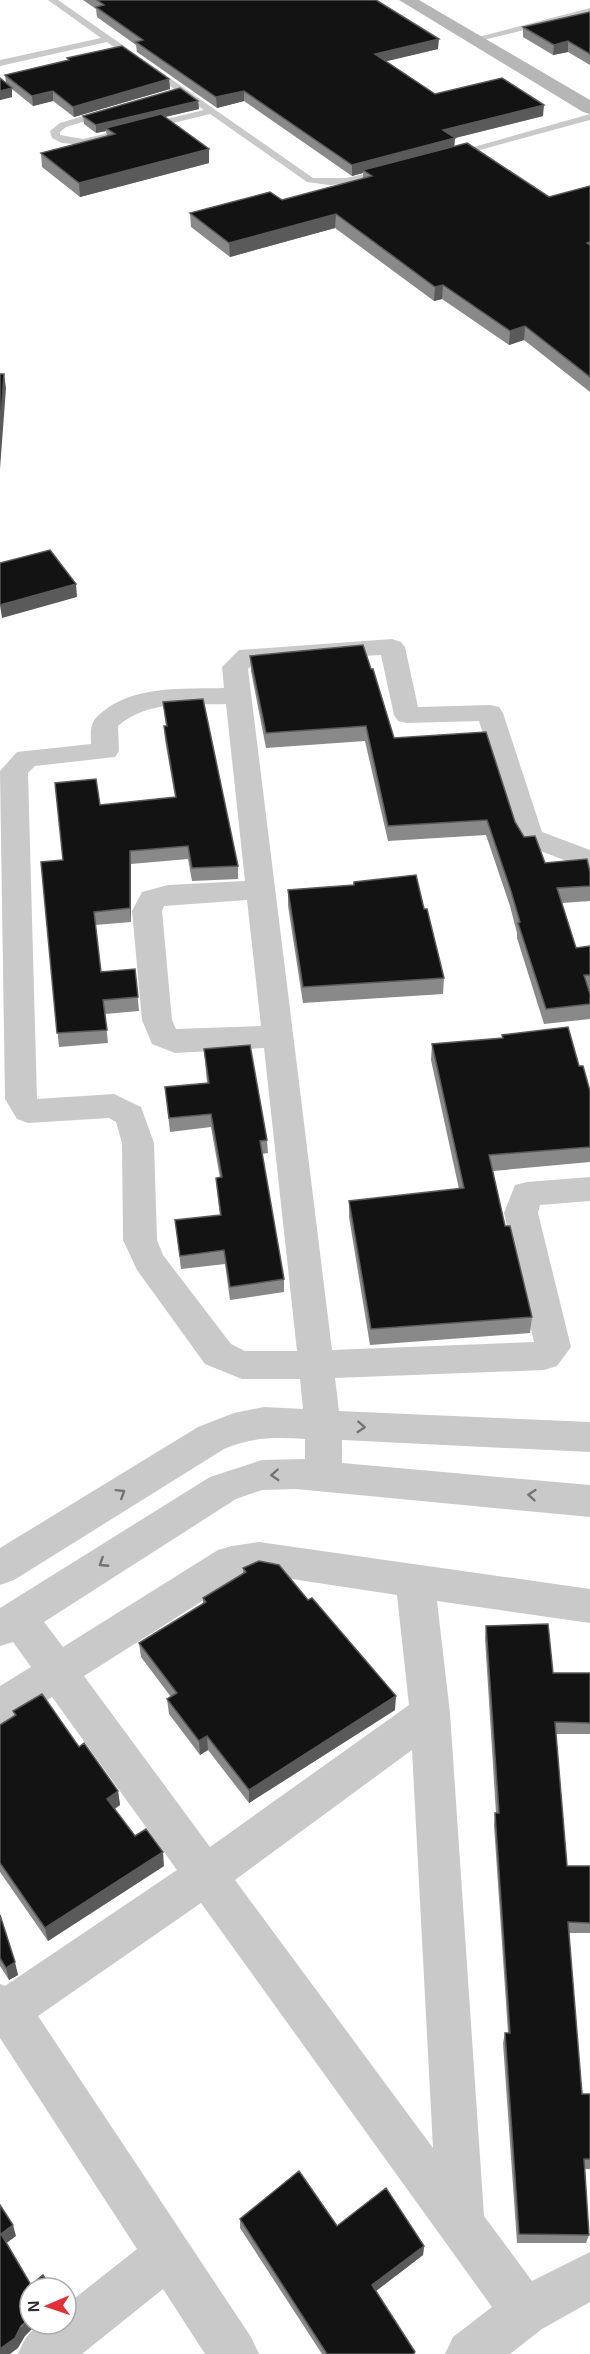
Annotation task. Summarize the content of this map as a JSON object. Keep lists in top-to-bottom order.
{
  "north": "left"
}
